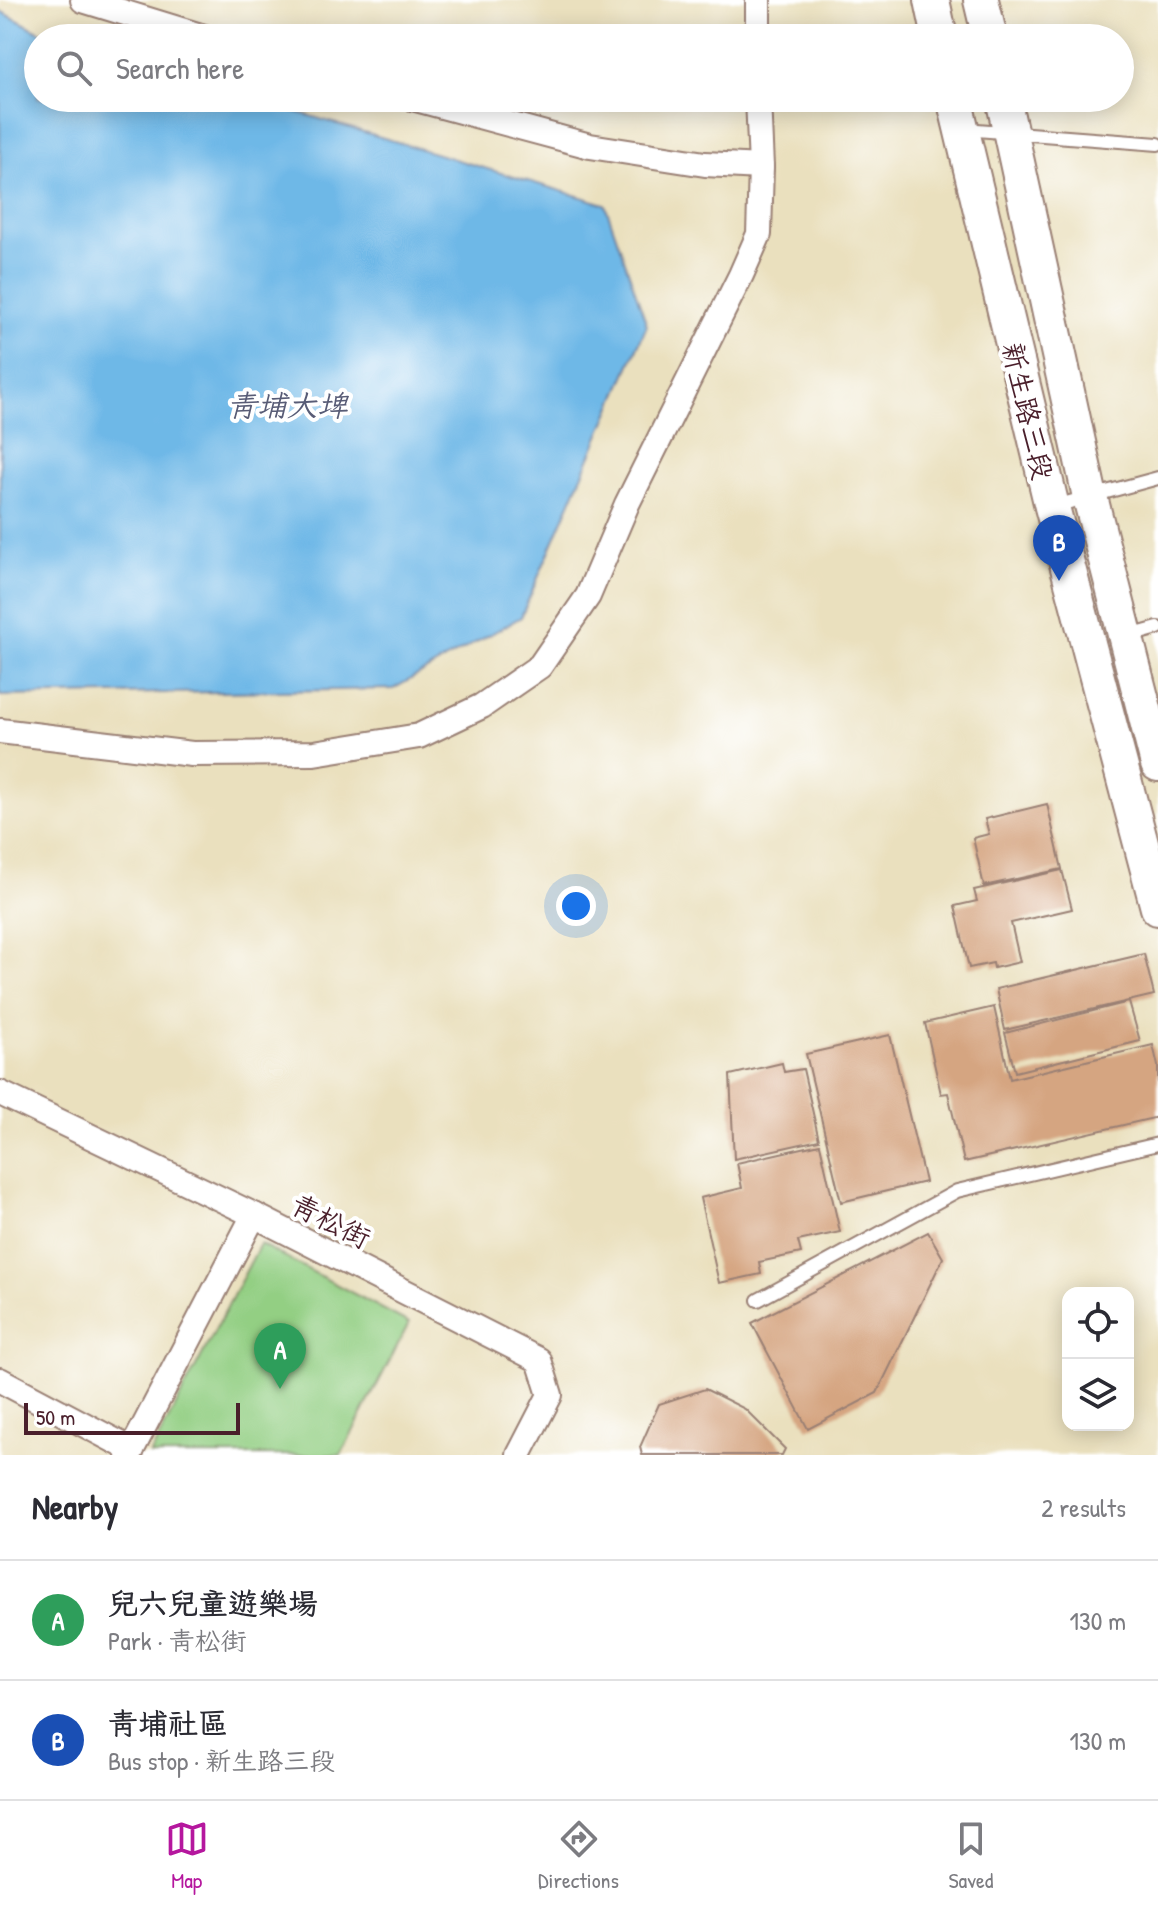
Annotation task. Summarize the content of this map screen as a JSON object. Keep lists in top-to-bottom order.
{
  "streets": {
    "main road": ["新生路三段"],
    "street": ["青松街"]
  },
  "water": ["青埔大埤"],
  "scale_bar": "50 m",
  "page": {
    "search": "Search here",
    "pins": ["B", "A"],
    "scale": "50 m",
    "heading": ["Nearby", "2 results"],
    "list": [
      {
        "mark": "A",
        "name": "兒六兒童遊樂場",
        "note": "Park · 青松街",
        "value": "130 m"
      },
      {
        "mark": "B",
        "name": "青埔社區",
        "note": "Bus stop · 新生路三段",
        "value": "130 m"
      }
    ],
    "nav": ["Map", "Directions", "Saved"]
  }
}
